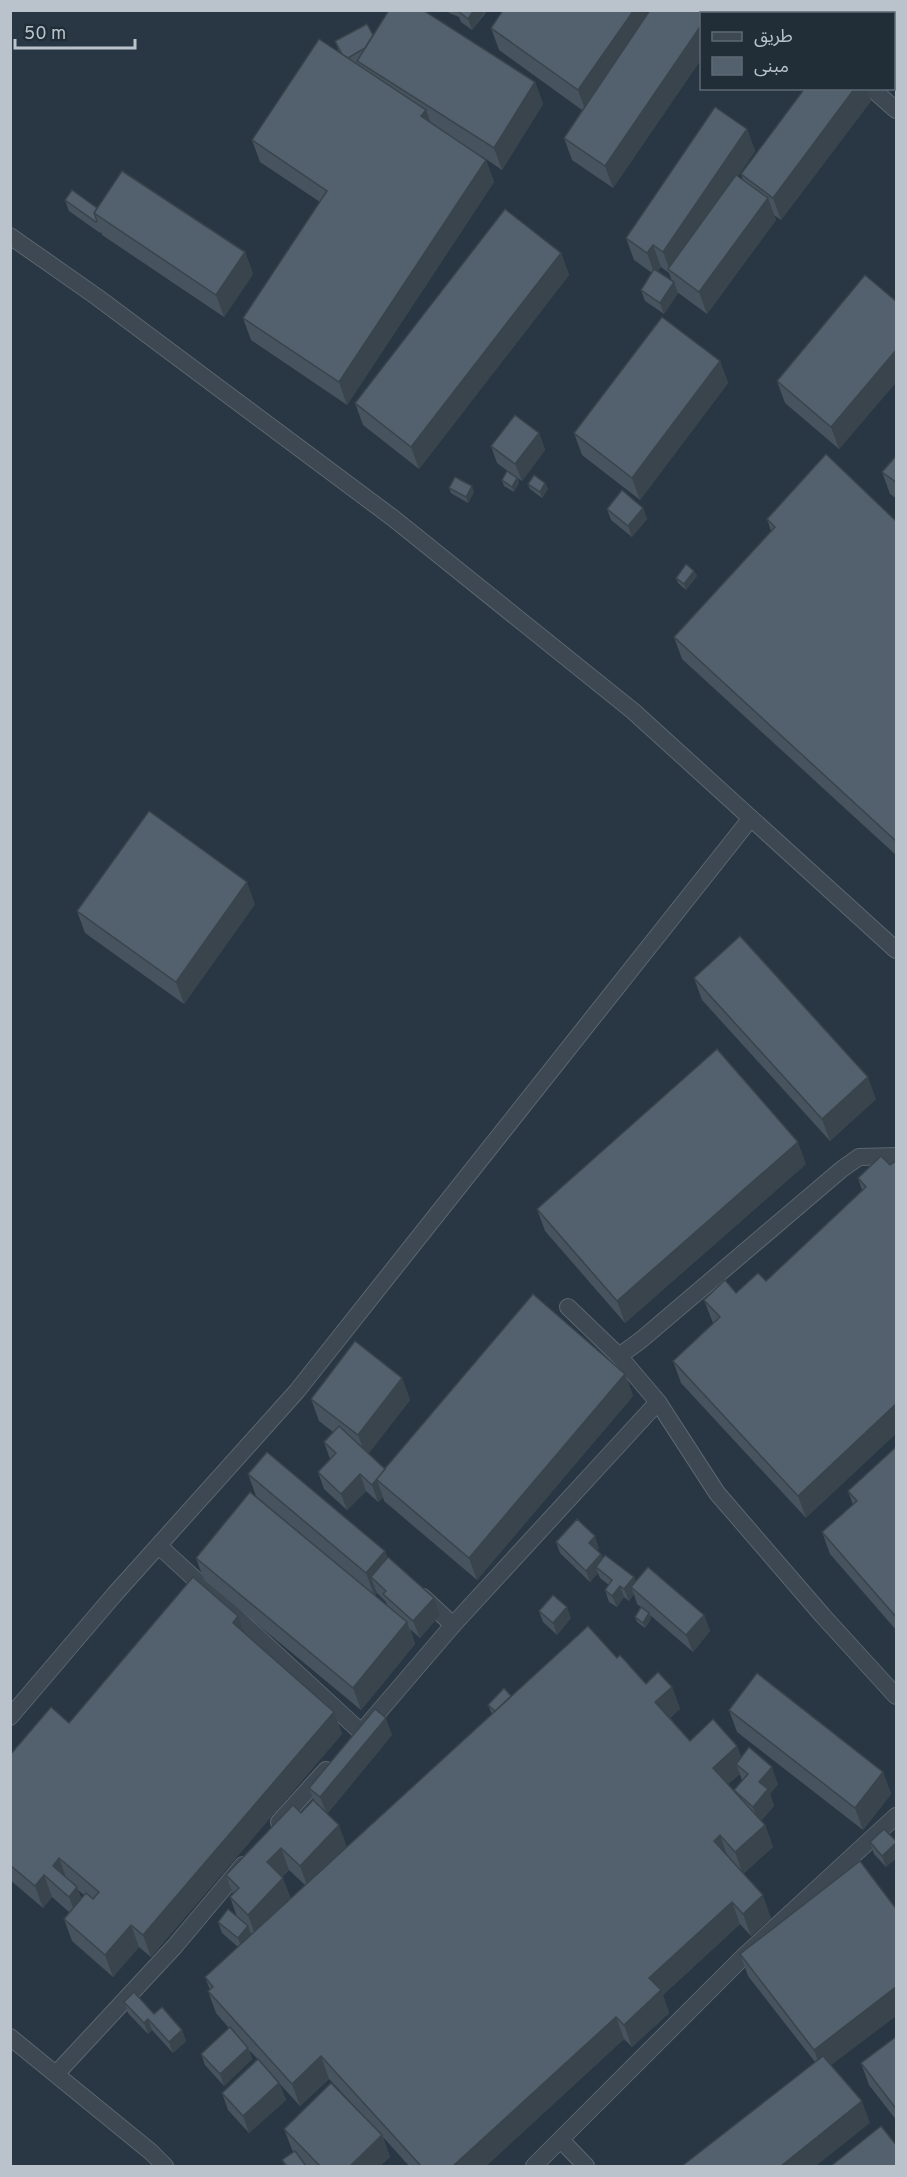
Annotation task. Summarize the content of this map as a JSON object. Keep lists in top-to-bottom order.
{
  "legend": ["طريق", "مبنى"],
  "scale_bar": "50 m"
}
